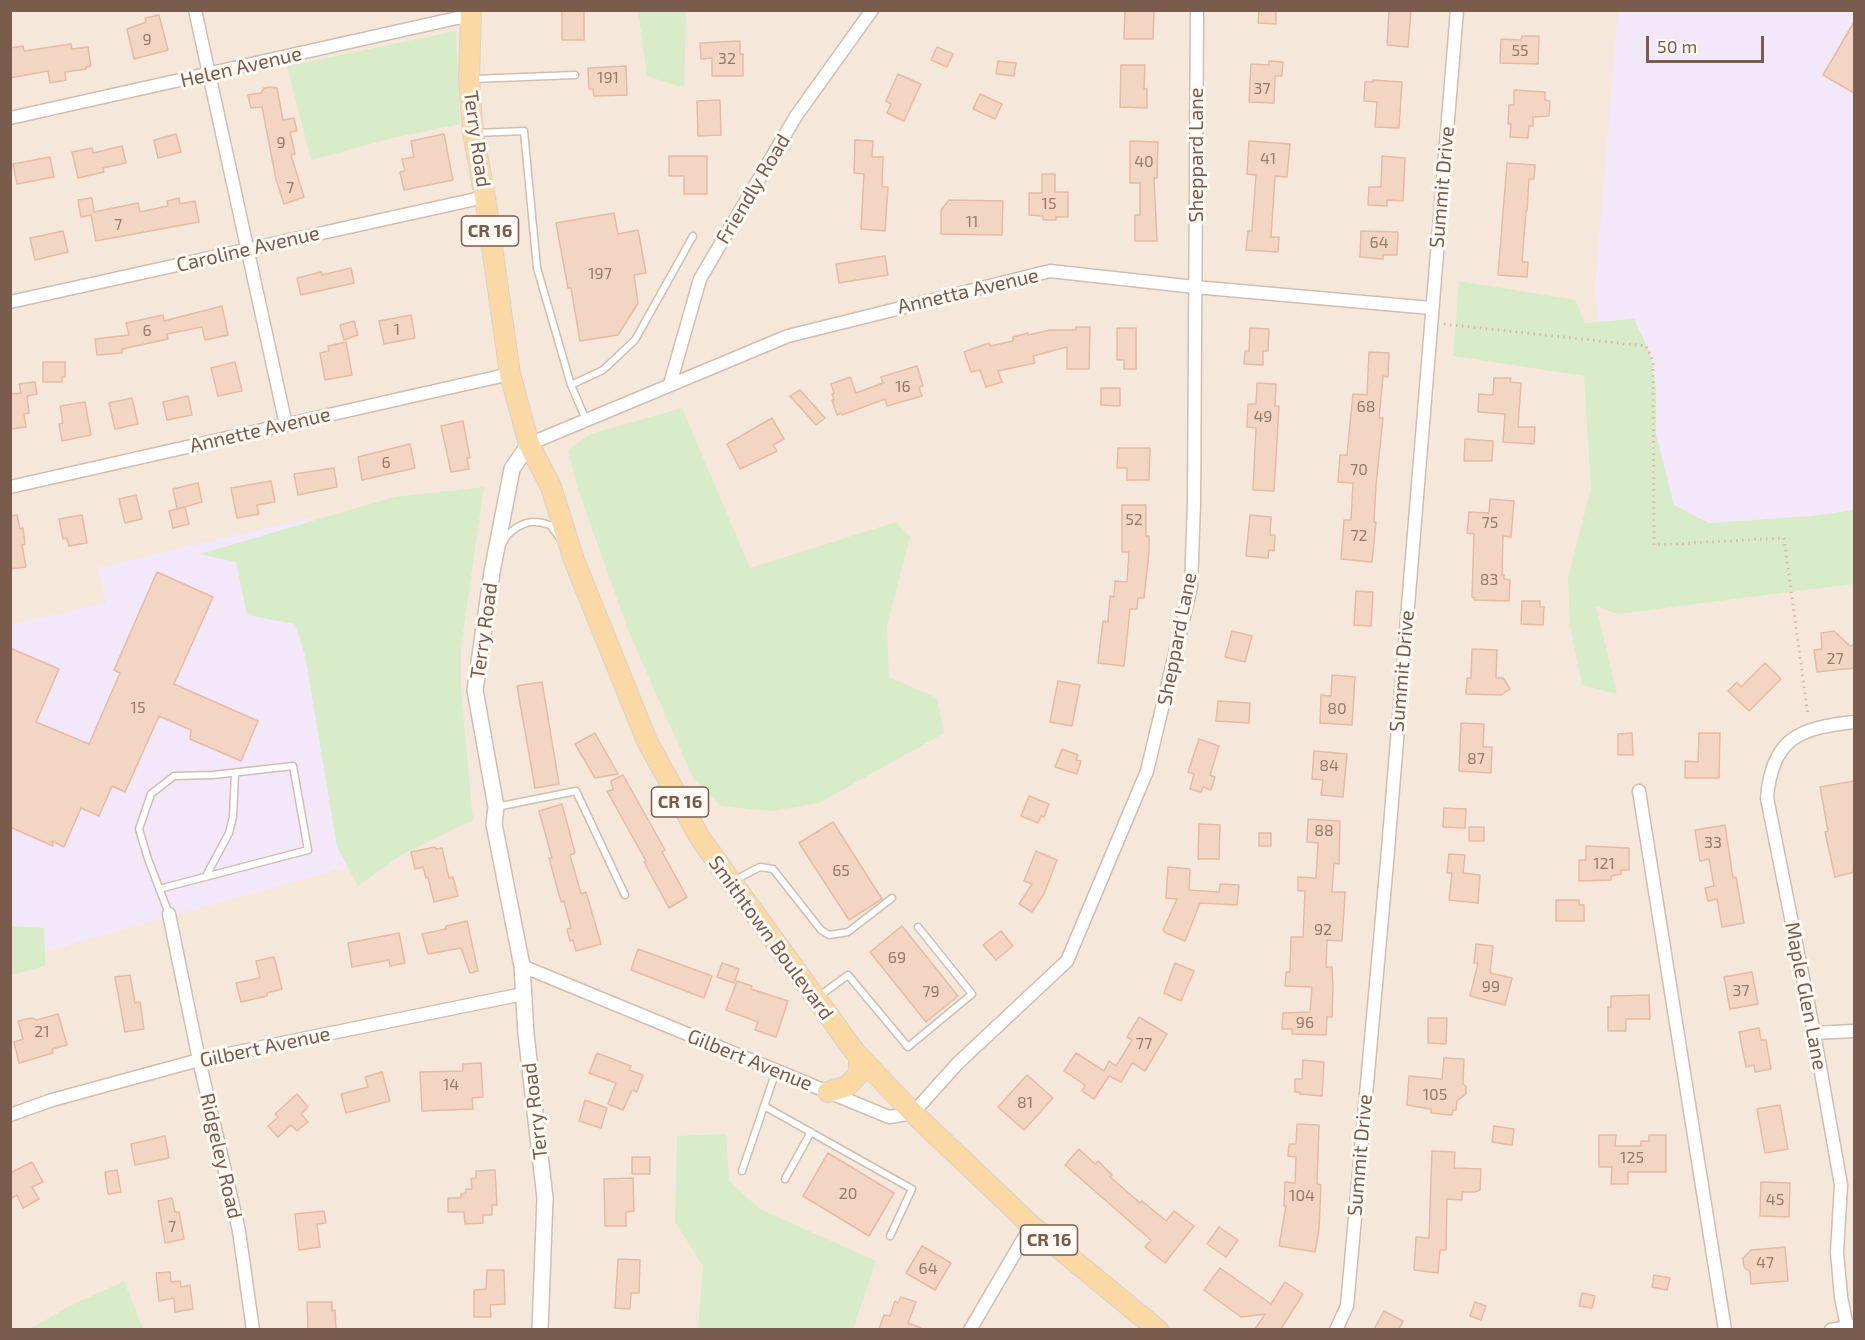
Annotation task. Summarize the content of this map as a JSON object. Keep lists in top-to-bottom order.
{
  "streets": {
    "main road": ["Terry Road", "CR 16", "Smithtown Boulevard"],
    "street": [
      "Helen Avenue",
      "Sheppard Lane",
      "Summit Drive",
      "Friendly Road",
      "Caroline Avenue",
      "Annetta Avenue",
      "Annette Avenue",
      "Maple Glen Lane",
      "Gilbert Avenue",
      "Ridgeley Road"
    ]
  },
  "crossings": [
    ["Helen Avenue", "Terry Road"],
    ["Terry Road", "Caroline Avenue"],
    ["Terry Road", "Annetta Avenue"],
    ["Terry Road", "Annette Avenue"],
    ["Terry Road", "Smithtown Boulevard"],
    ["Terry Road", "Gilbert Avenue"],
    ["Sheppard Lane", "Annetta Avenue"],
    ["Sheppard Lane", "Smithtown Boulevard"],
    ["Sheppard Lane", "Gilbert Avenue"],
    ["Summit Drive", "Annetta Avenue"],
    ["Friendly Road", "Annetta Avenue"],
    ["Annetta Avenue", "Smithtown Boulevard"],
    ["Smithtown Boulevard", "Gilbert Avenue"],
    ["Gilbert Avenue", "Ridgeley Road"]
  ],
  "house_numbers": [
    "9",
    "55",
    "32",
    "191",
    "37",
    "9",
    "41",
    "40",
    "7",
    "15",
    "11",
    "7",
    "64",
    "197",
    "1",
    "6",
    "16",
    "68",
    "49",
    "6",
    "70",
    "52",
    "75",
    "72",
    "83",
    "27",
    "15",
    "80",
    "87",
    "84",
    "88",
    "33",
    "121",
    "65",
    "92",
    "69",
    "99",
    "37",
    "79",
    "96",
    "21",
    "77",
    "14",
    "105",
    "81",
    "125",
    "20",
    "104",
    "45",
    "7",
    "47",
    "64"
  ],
  "scale_bar": "50 m"
}
